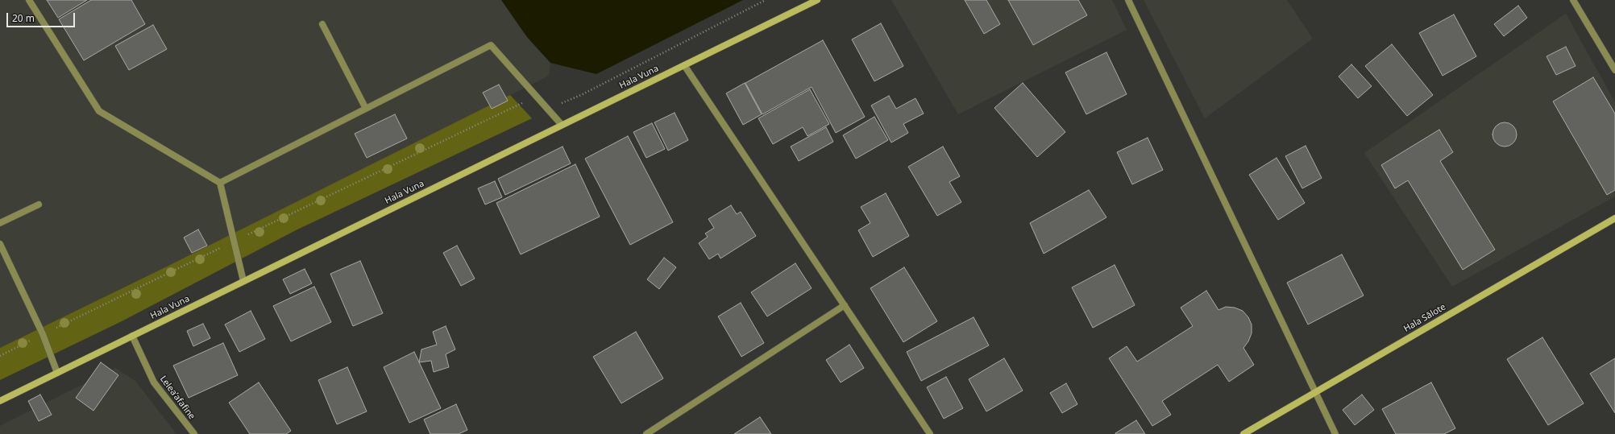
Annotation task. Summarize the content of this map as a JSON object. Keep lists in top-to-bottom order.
{
  "streets": {
    "main road": ["Hala Vuna", "Hala Sālote"],
    "street": ["Lelea’afafine"]
  },
  "crossings": [
    ["Hala Vuna", "Lelea’afafine"]
  ],
  "scale_bar": "20 m"
}
